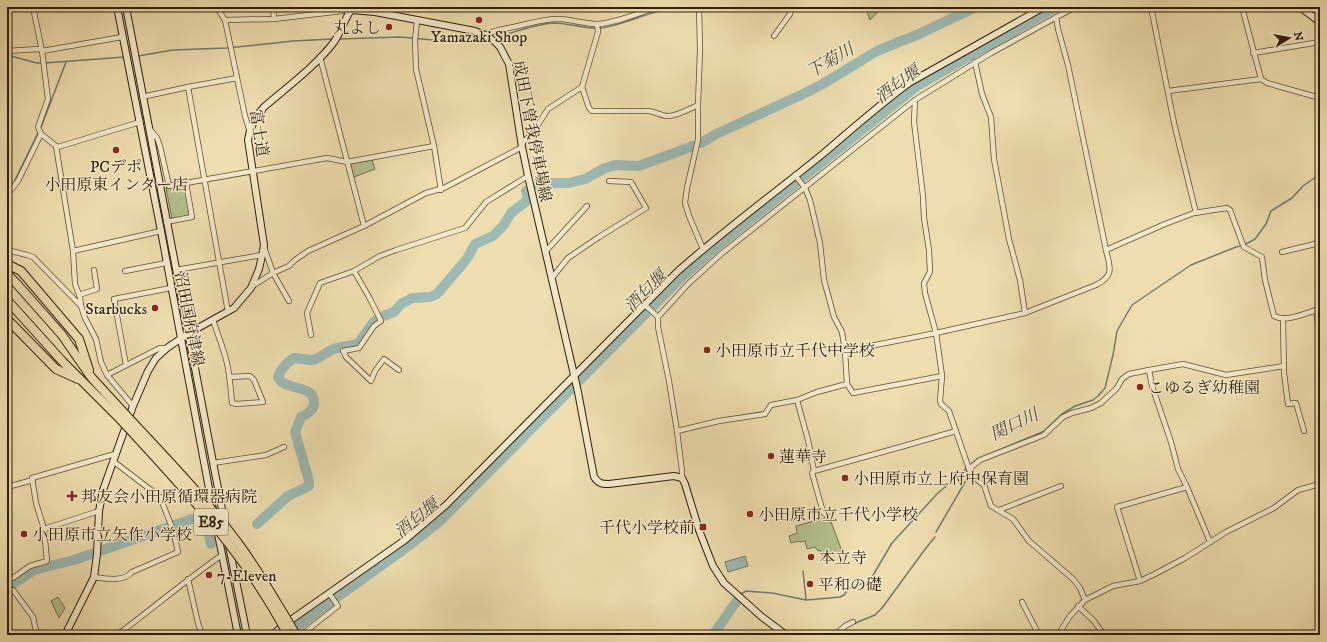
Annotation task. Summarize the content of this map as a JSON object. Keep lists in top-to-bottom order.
{
  "streets": {
    "highway": ["E85"],
    "main road": ["成田下曽我停車場線", "富士道", "沼田国府津線"]
  },
  "crossings": [
    ["富士道", "沼田国府津線"]
  ],
  "water": ["下菊川", "酒匂堰", "関口川"],
  "places": {
    "other": [
      "Yamazaki Shop",
      "丸よし",
      "PCデポ 小田原東インター店",
      "Starbucks",
      "小田原市立千代中学校",
      "こゆるぎ幼稚園",
      "蓮華寺",
      "小田原市立上府中保育園",
      "小田原市立千代小学校",
      "小田原市立矢作小学校",
      "本立寺",
      "7-Eleven",
      "平和の礎"
    ],
    "health": ["邦友会小田原循環器病院"],
    "transit": ["千代小学校前"]
  },
  "north": "right"
}
